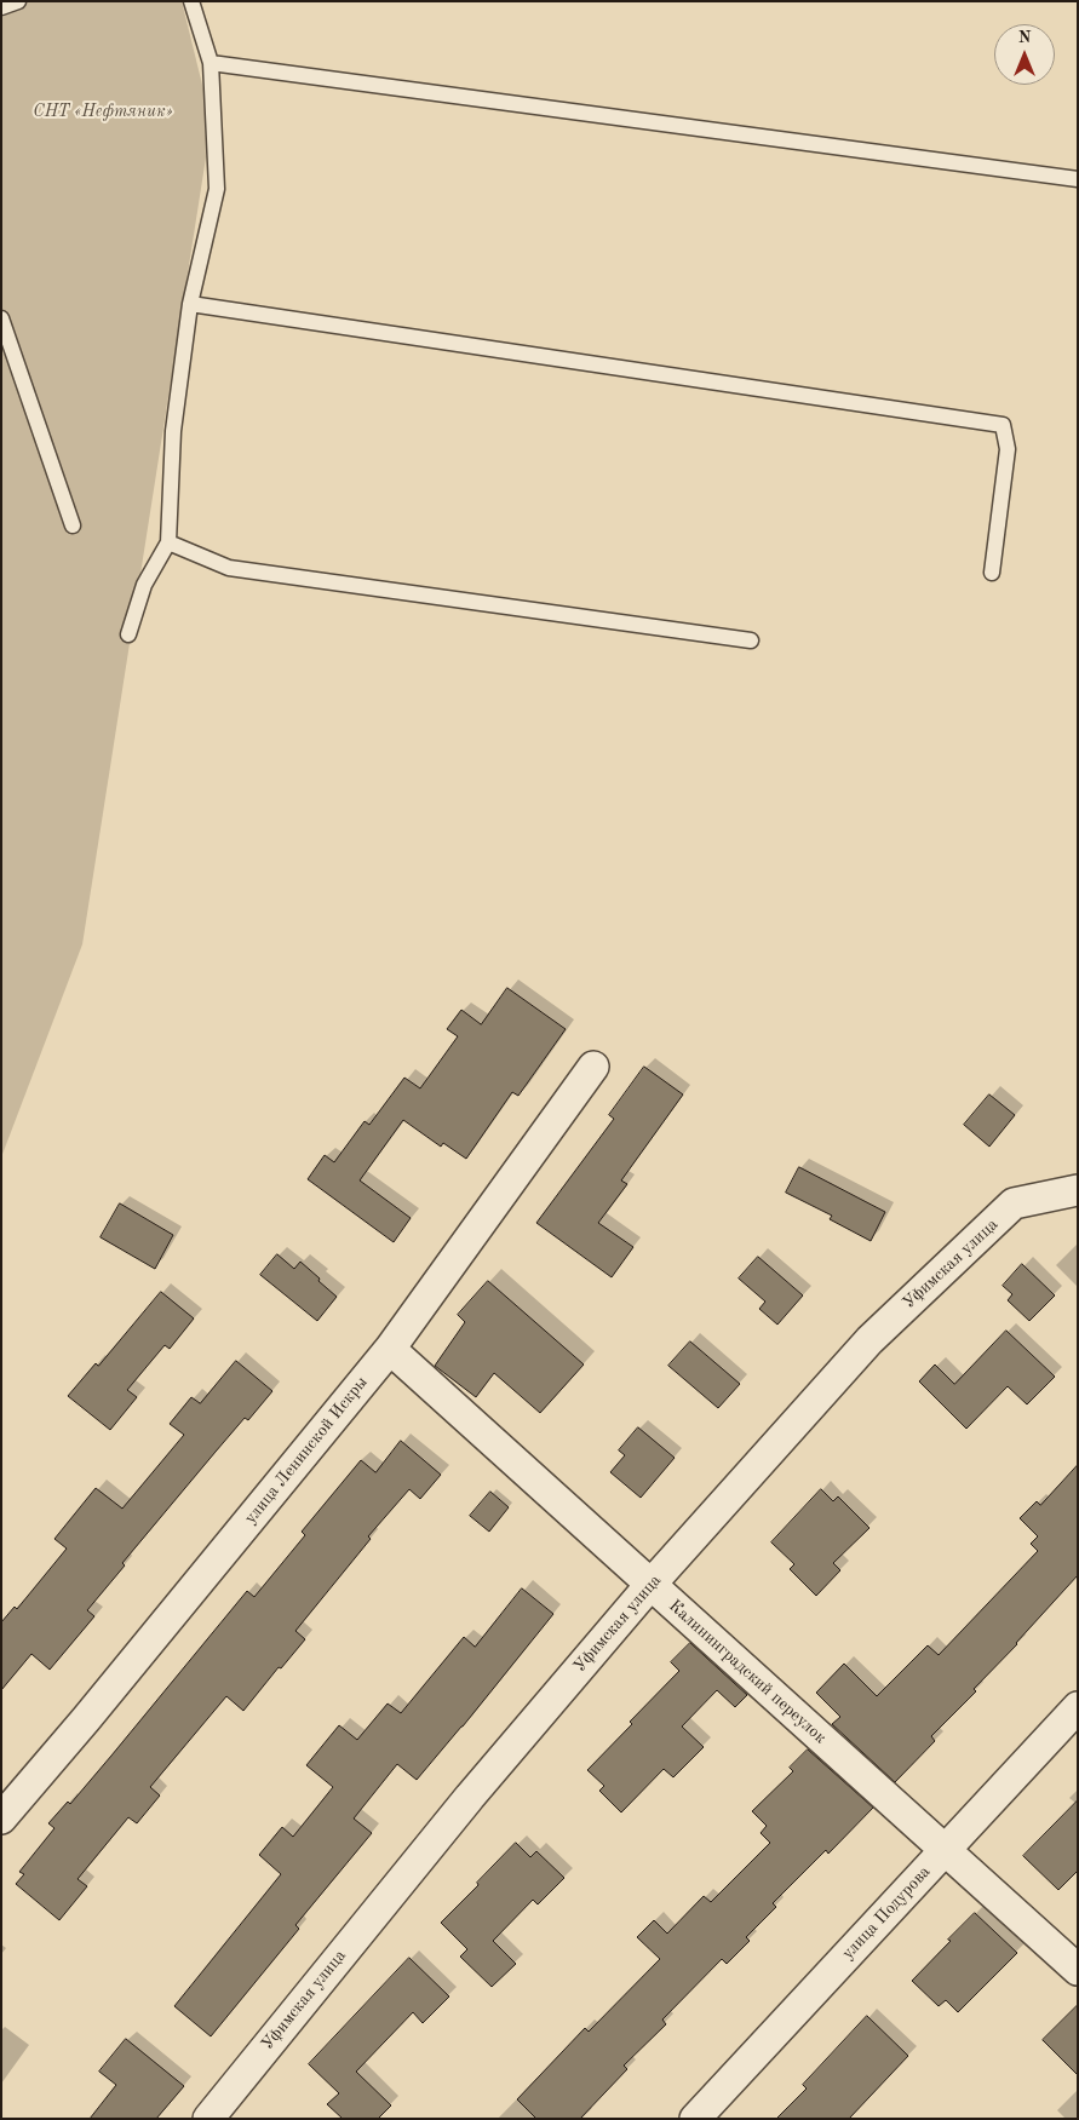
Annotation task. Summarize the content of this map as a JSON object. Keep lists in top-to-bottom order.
{
  "streets": {
    "street": [
      "Уфимская улица",
      "улица Ленинской Искры",
      "Калининградский переулок",
      "улица Подурова"
    ]
  },
  "crossings": [
    ["Уфимская улица", "Калининградский переулок"],
    ["улица Ленинской Искры", "Калининградский переулок"],
    ["Калининградский переулок", "улица Подурова"]
  ],
  "parks": ["СНТ «Нефтяник»"],
  "north": "top"
}
